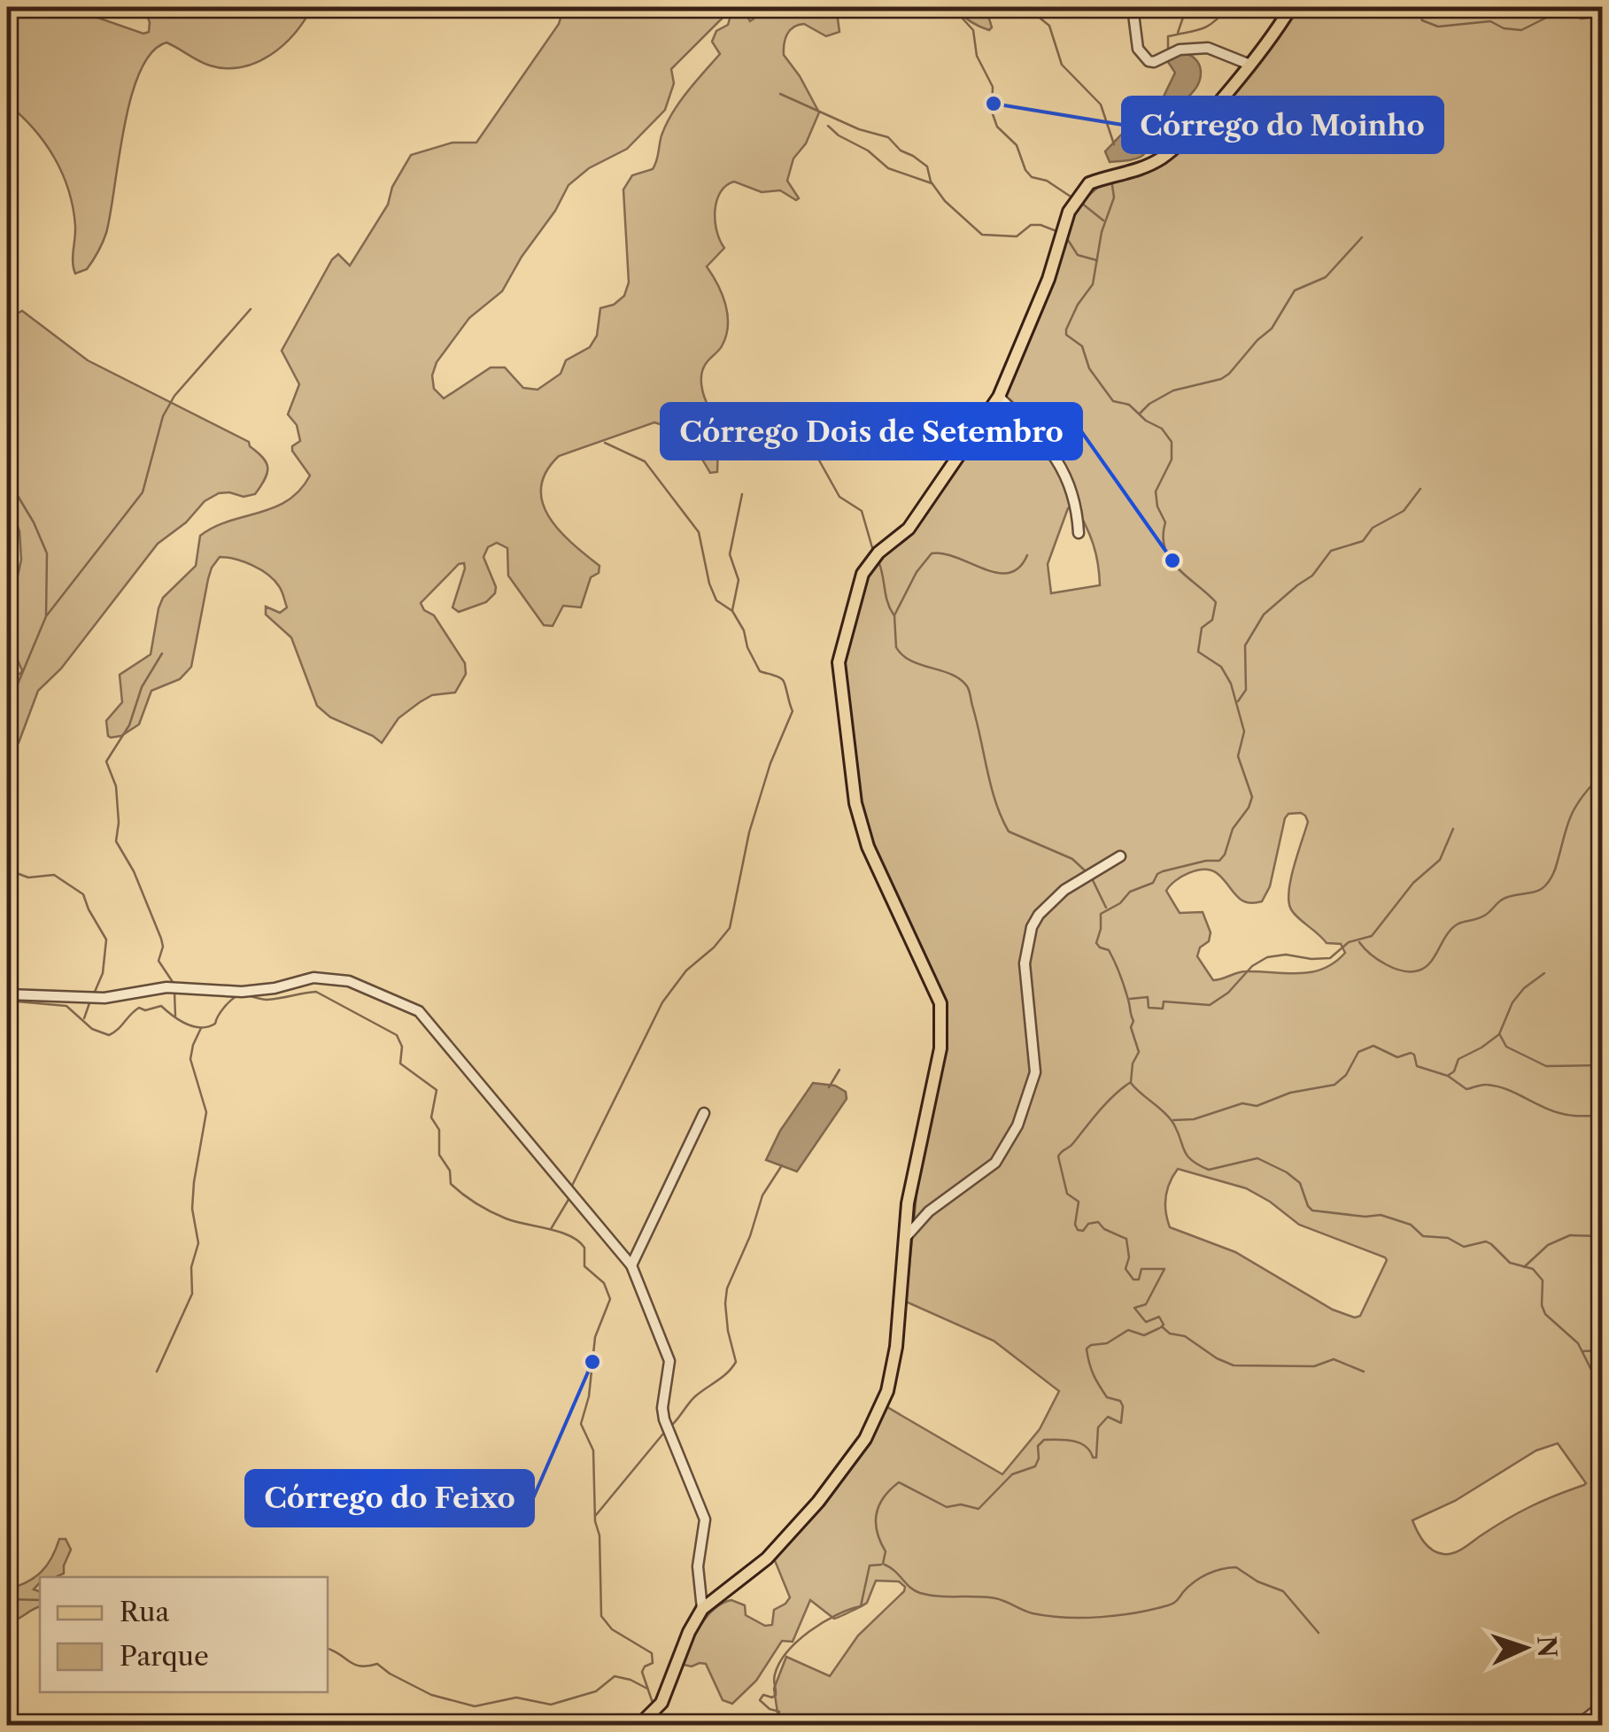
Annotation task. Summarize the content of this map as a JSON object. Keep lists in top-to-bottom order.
{
  "places": ["Córrego do Moinho", "Córrego Dois de Setembro", "Córrego do Feixo"],
  "legend": ["Rua", "Parque"],
  "north": "right"
}
